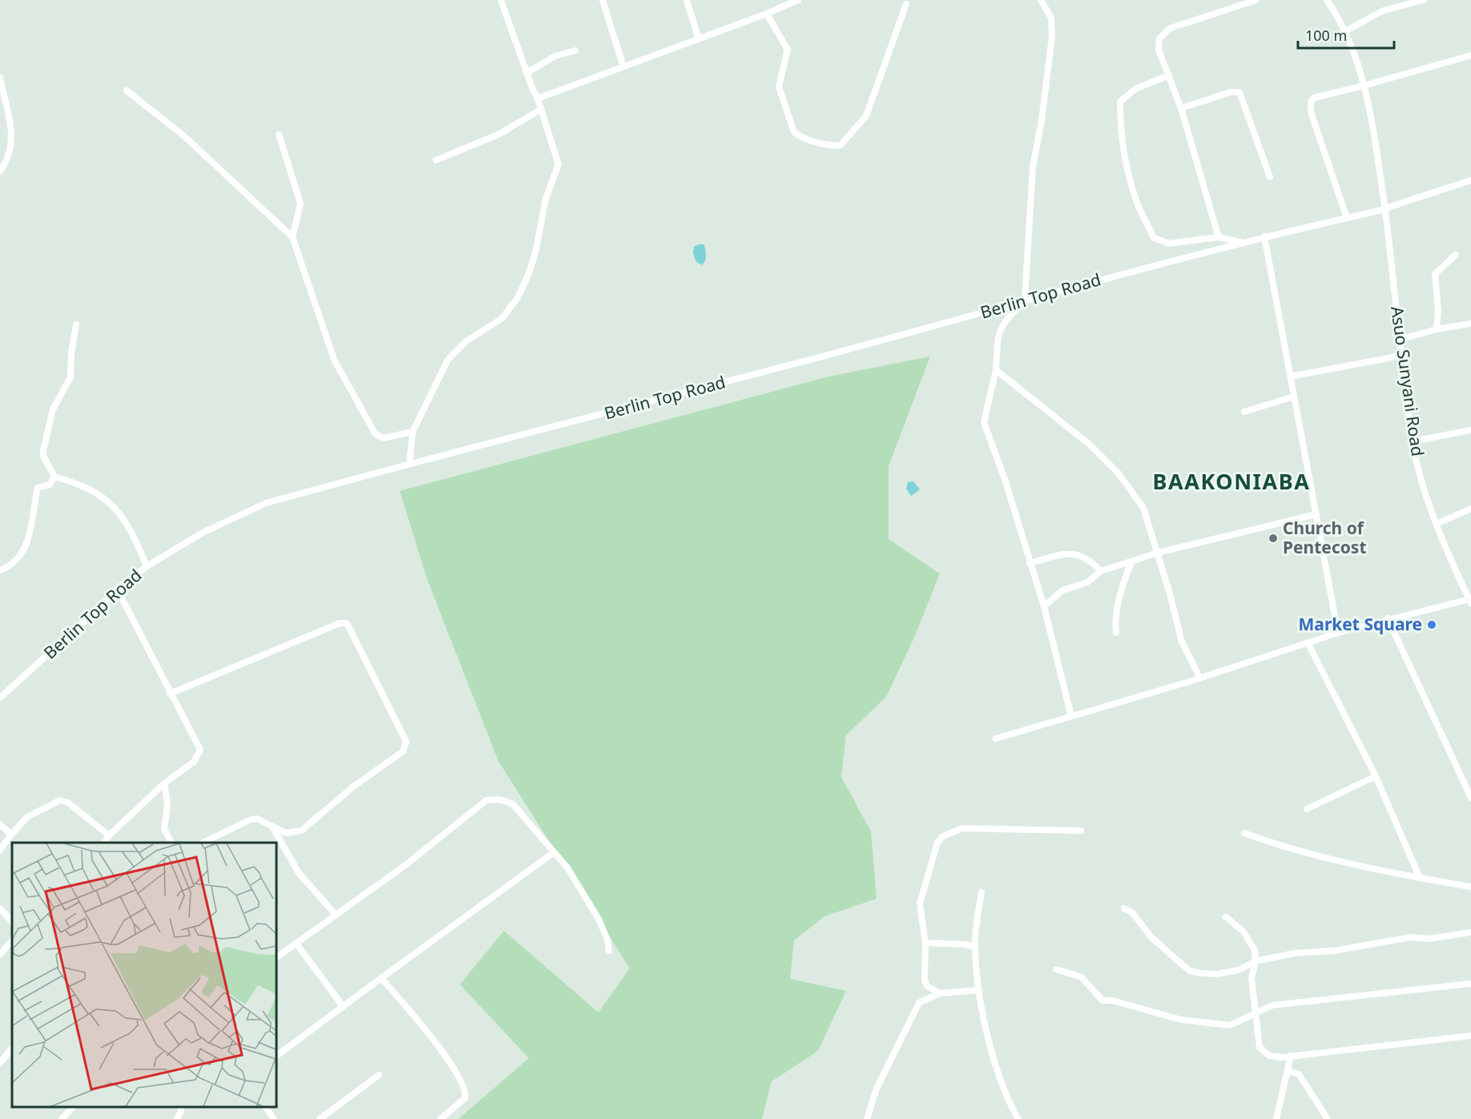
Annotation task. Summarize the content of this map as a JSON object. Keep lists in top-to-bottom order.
{
  "streets": {
    "street": ["Berlin Top Road", "Asuo Sunyani Road"]
  },
  "crossings": [
    ["Berlin Top Road", "Asuo Sunyani Road"]
  ],
  "districts": ["BAAKONIABA"],
  "places": ["Church of Pentecost", "Market Square"],
  "scale_bar": "100 m"
}
